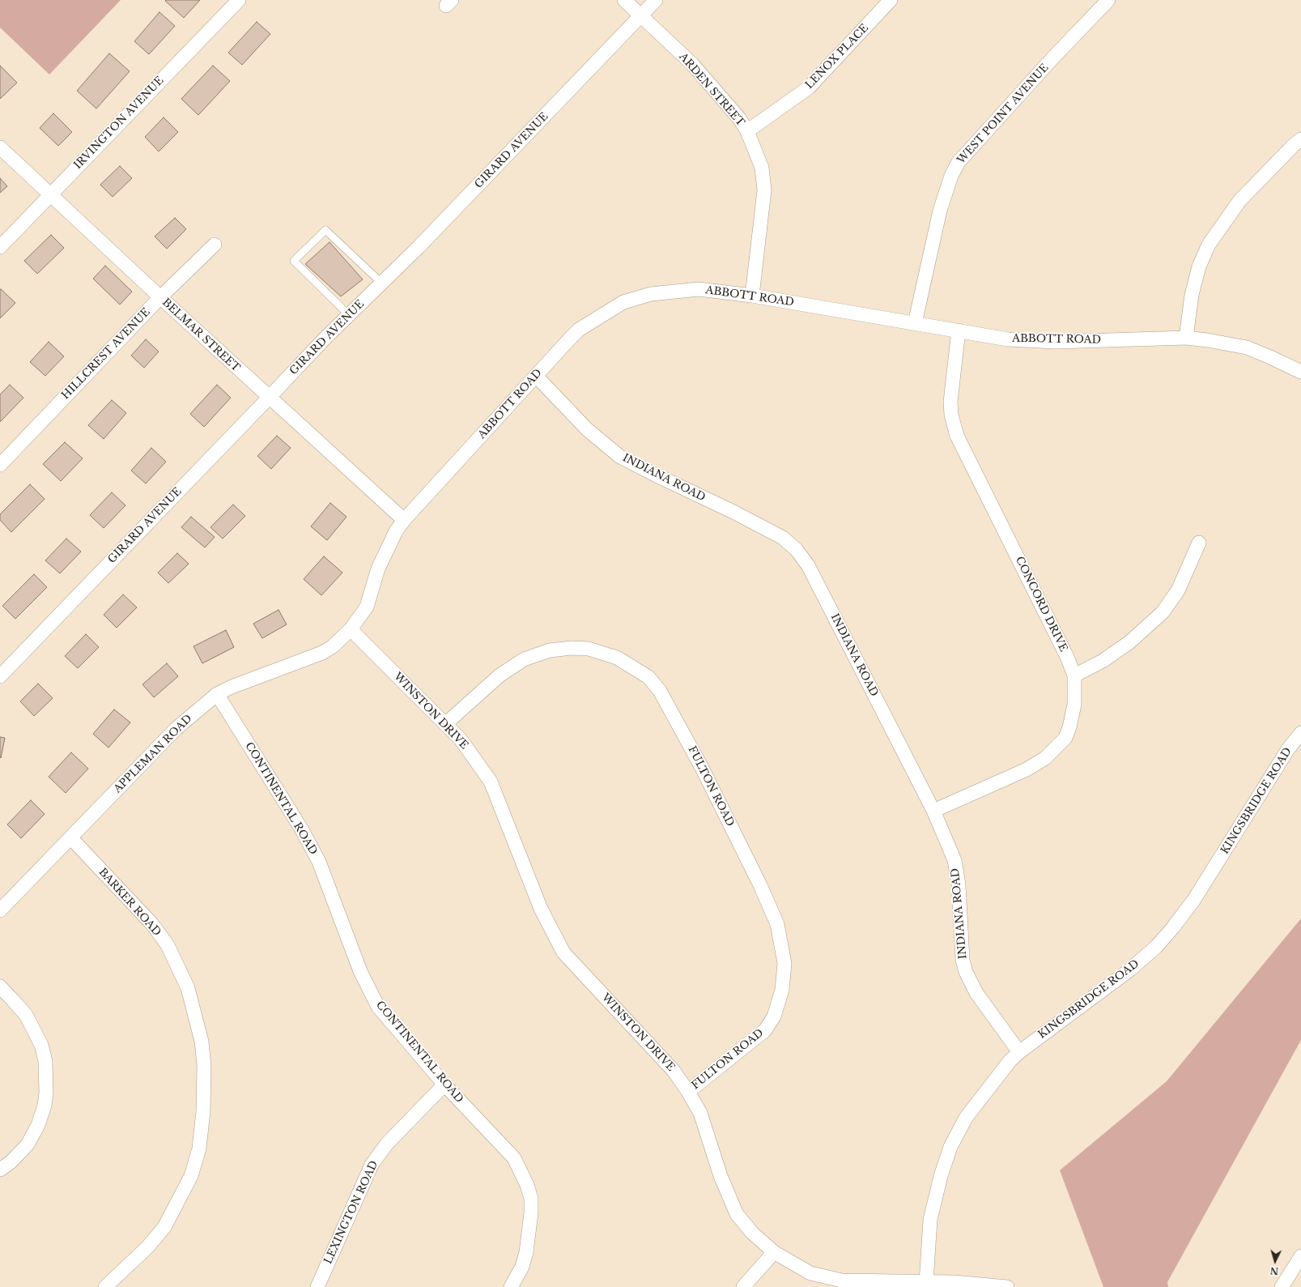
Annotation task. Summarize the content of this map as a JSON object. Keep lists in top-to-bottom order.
{
  "streets": {
    "street": [
      "LENOX PLACE",
      "ARDEN STREET",
      "WEST POINT AVENUE",
      "IRVINGTON AVENUE",
      "GIRARD AVENUE",
      "ABBOTT ROAD",
      "BELMAR STREET",
      "HILLCREST AVENUE",
      "INDIANA ROAD",
      "CONCORD DRIVE",
      "WINSTON DRIVE",
      "APPLEMAN ROAD",
      "FULTON ROAD",
      "CONTINENTAL ROAD",
      "KINGSBRIDGE ROAD",
      "BARKER ROAD",
      "LEXINGTON ROAD"
    ]
  },
  "crossings": [
    ["LENOX PLACE", "ARDEN STREET"],
    ["ARDEN STREET", "GIRARD AVENUE"],
    ["ARDEN STREET", "ABBOTT ROAD"],
    ["WEST POINT AVENUE", "ABBOTT ROAD"],
    ["IRVINGTON AVENUE", "BELMAR STREET"],
    ["GIRARD AVENUE", "BELMAR STREET"],
    ["ABBOTT ROAD", "BELMAR STREET"],
    ["ABBOTT ROAD", "INDIANA ROAD"],
    ["ABBOTT ROAD", "CONCORD DRIVE"],
    ["ABBOTT ROAD", "WINSTON DRIVE"],
    ["ABBOTT ROAD", "APPLEMAN ROAD"],
    ["BELMAR STREET", "HILLCREST AVENUE"],
    ["INDIANA ROAD", "CONCORD DRIVE"],
    ["INDIANA ROAD", "KINGSBRIDGE ROAD"],
    ["WINSTON DRIVE", "APPLEMAN ROAD"],
    ["WINSTON DRIVE", "FULTON ROAD"],
    ["WINSTON DRIVE", "KINGSBRIDGE ROAD"],
    ["APPLEMAN ROAD", "CONTINENTAL ROAD"],
    ["APPLEMAN ROAD", "BARKER ROAD"],
    ["CONTINENTAL ROAD", "LEXINGTON ROAD"]
  ],
  "north": "bottom"
}
